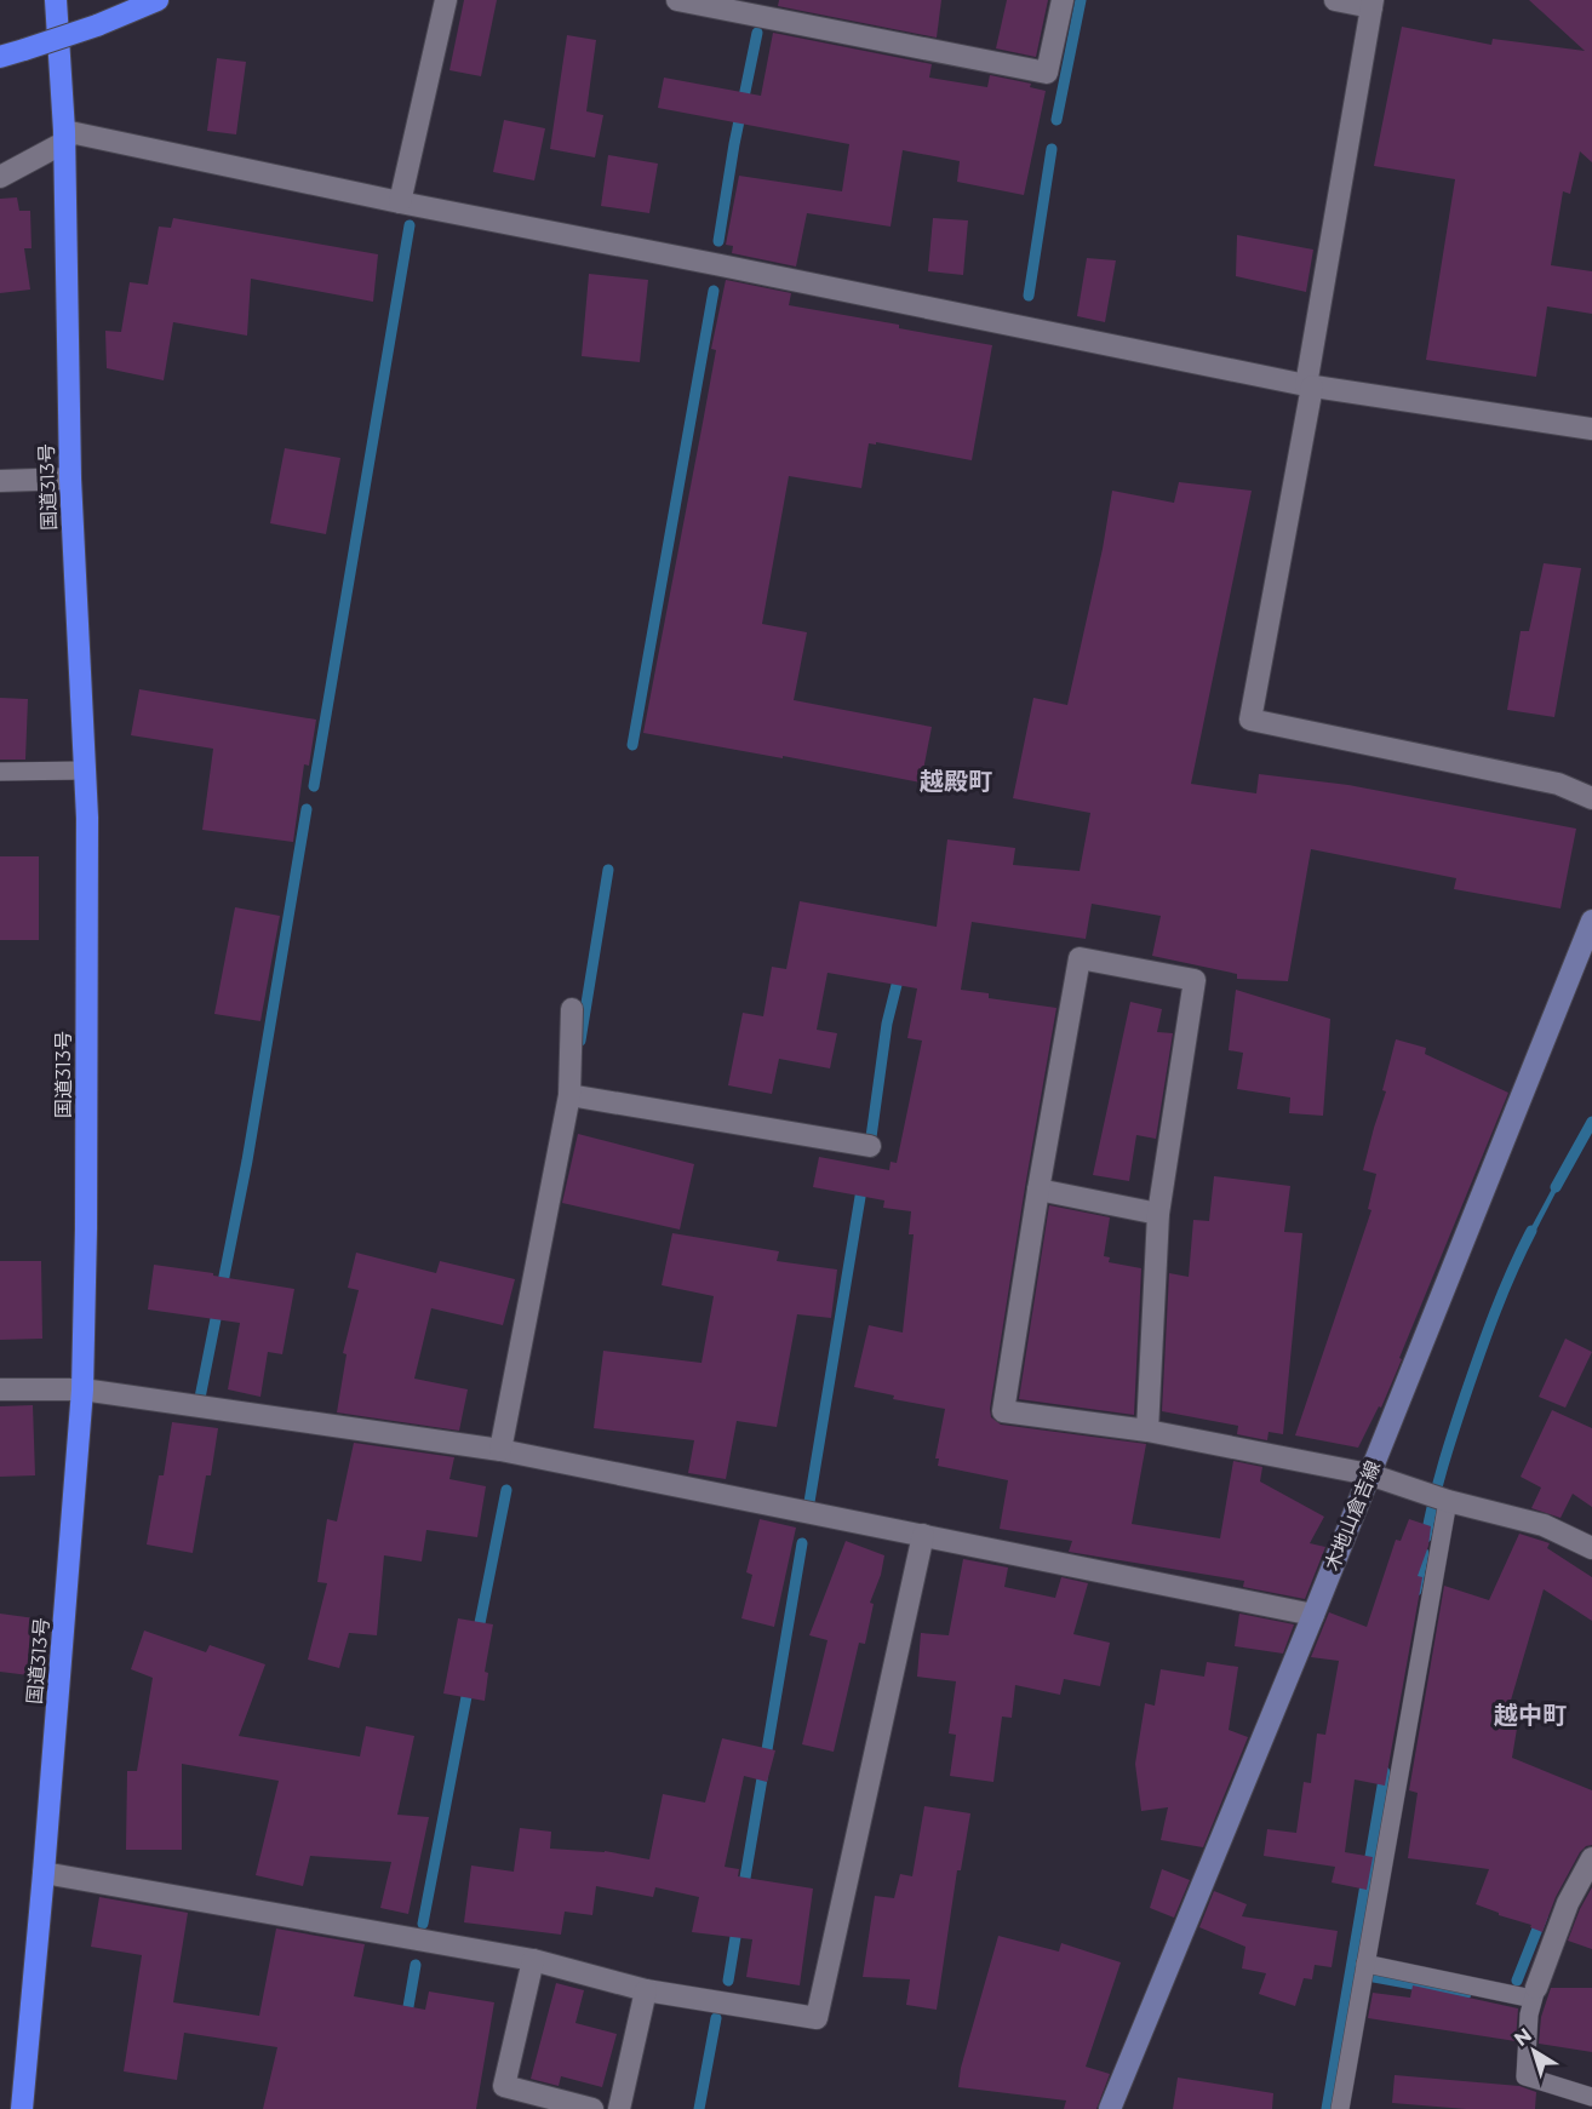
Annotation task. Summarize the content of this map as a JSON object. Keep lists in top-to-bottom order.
{
  "streets": {
    "highway": ["国道313号"],
    "main road": ["木地山倉吉線"]
  },
  "districts": ["越殿町", "越中町"],
  "north": "top left"
}
